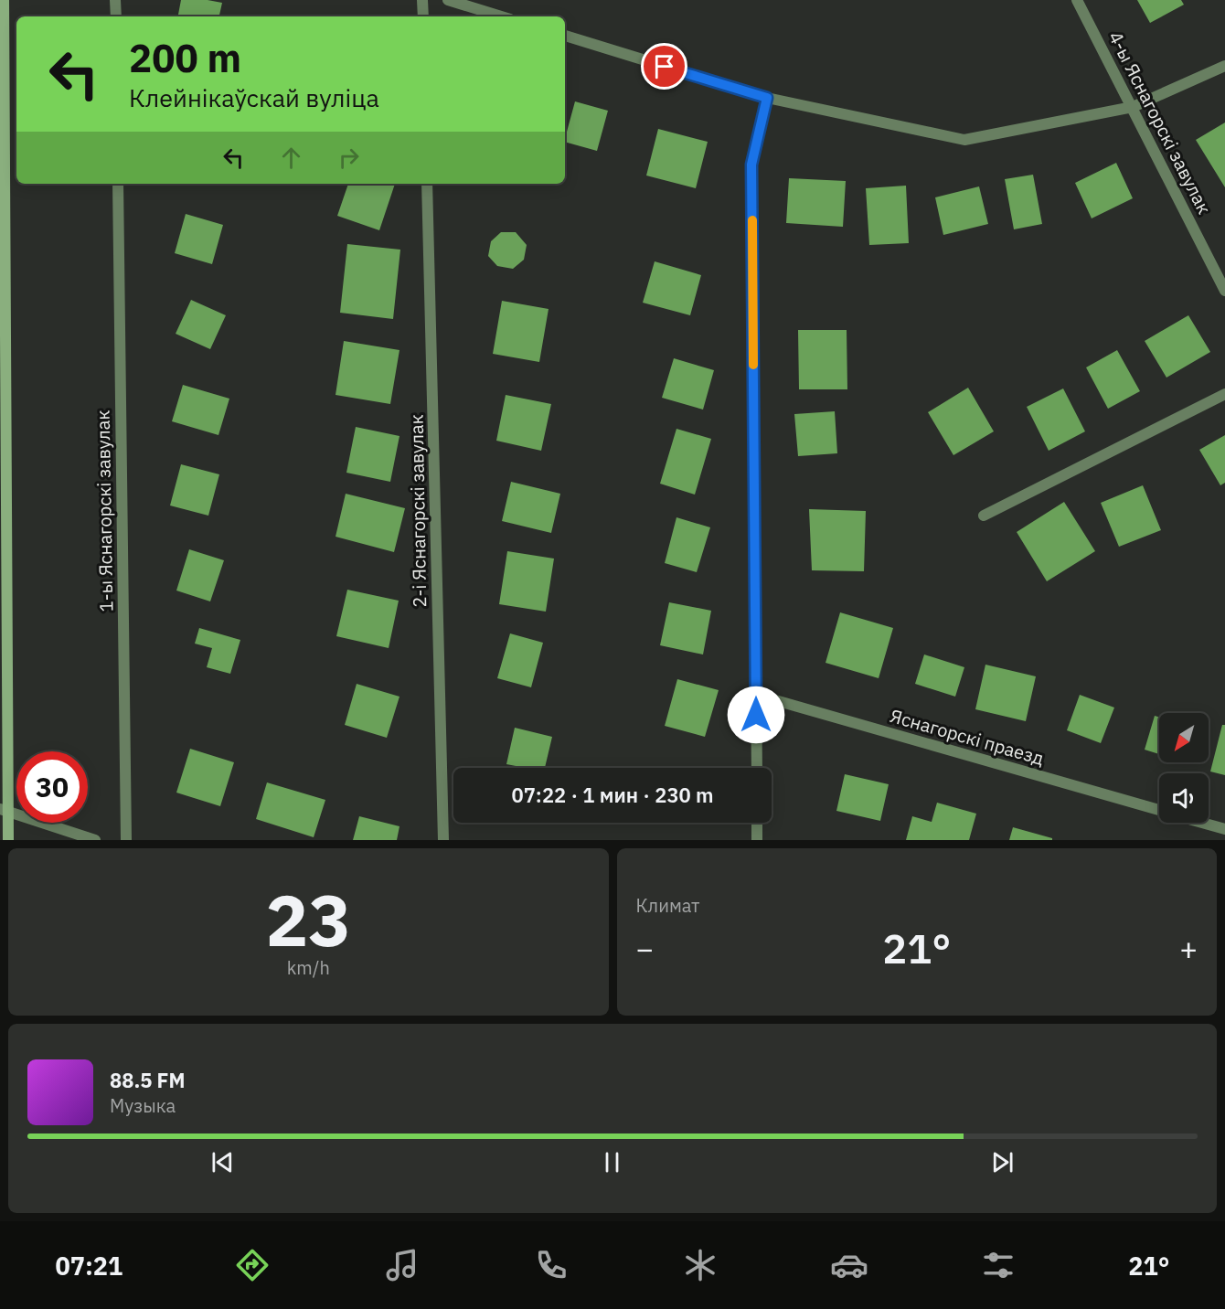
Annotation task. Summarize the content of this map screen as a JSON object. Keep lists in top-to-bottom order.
{
  "streets": {
    "street": [
      "4-ы Яснагорскі завулак",
      "1-ы Яснагорскі завулак",
      "2-і Яснагорскі завулак",
      "Яснагорскі праезд"
    ]
  },
  "north": "bottom left",
  "page": {
    "turn": ["200 m", "Клейнікаўскай вуліца"],
    "limit": "30",
    "trip": "07:22 · 1 мин · 230 m",
    "tile": [
      ["23", "km/h"],
      "Климат"
    ],
    "heat": ["−", "21°", "+"],
    "song": ["88.5 FM", "Музыка"],
    "tabs": ["07:21", "21°"]
  }
}
